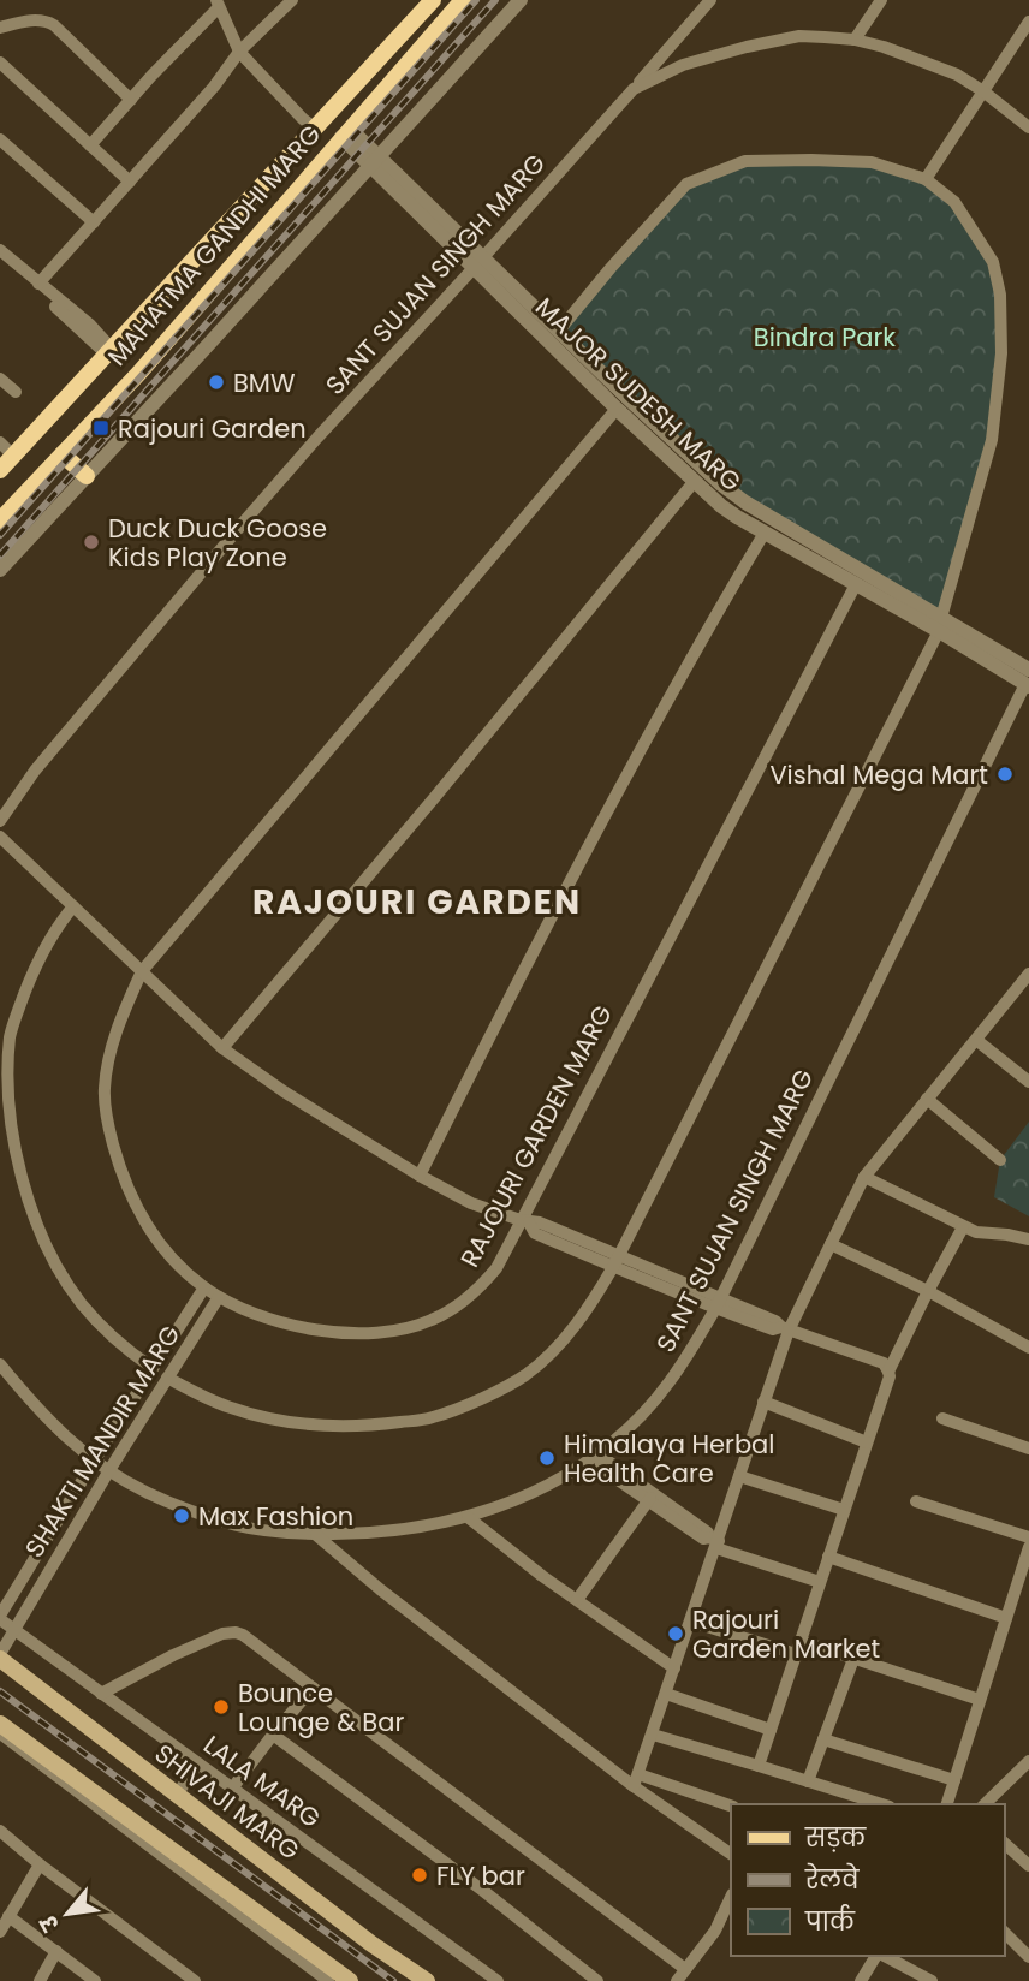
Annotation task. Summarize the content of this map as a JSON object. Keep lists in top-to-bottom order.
{
  "streets": {
    "main road": ["MAHATMA GANDHI MARG", "SHIVAJI MARG"],
    "street": [
      "SANT SUJAN SINGH MARG",
      "MAJOR SUDESH MARG",
      "RAJOURI GARDEN MARG",
      "SHAKTI MANDIR MARG",
      "LALA MARG"
    ]
  },
  "crossings": [
    ["MAHATMA GANDHI MARG", "MAJOR SUDESH MARG"],
    ["SANT SUJAN SINGH MARG", "MAJOR SUDESH MARG"],
    ["SANT SUJAN SINGH MARG", "SHAKTI MANDIR MARG"],
    ["MAJOR SUDESH MARG", "RAJOURI GARDEN MARG"],
    ["RAJOURI GARDEN MARG", "SHAKTI MANDIR MARG"],
    ["SHAKTI MANDIR MARG", "LALA MARG"],
    ["SHAKTI MANDIR MARG", "SHIVAJI MARG"]
  ],
  "districts": ["RAJOURI GARDEN"],
  "parks": ["Bindra Park"],
  "places": {
    "other": [
      "BMW",
      "Duck Duck Goose Kids Play Zone",
      "Vishal Mega Mart",
      "Himalaya Herbal Health Care",
      "Max Fashion",
      "Rajouri Garden Market",
      "Bounce Lounge & Bar",
      "FLY bar"
    ],
    "transit": ["Rajouri Garden"]
  },
  "legend": ["सड़क", "रेलवे", "पार्क"],
  "north": "bottom left"
}
